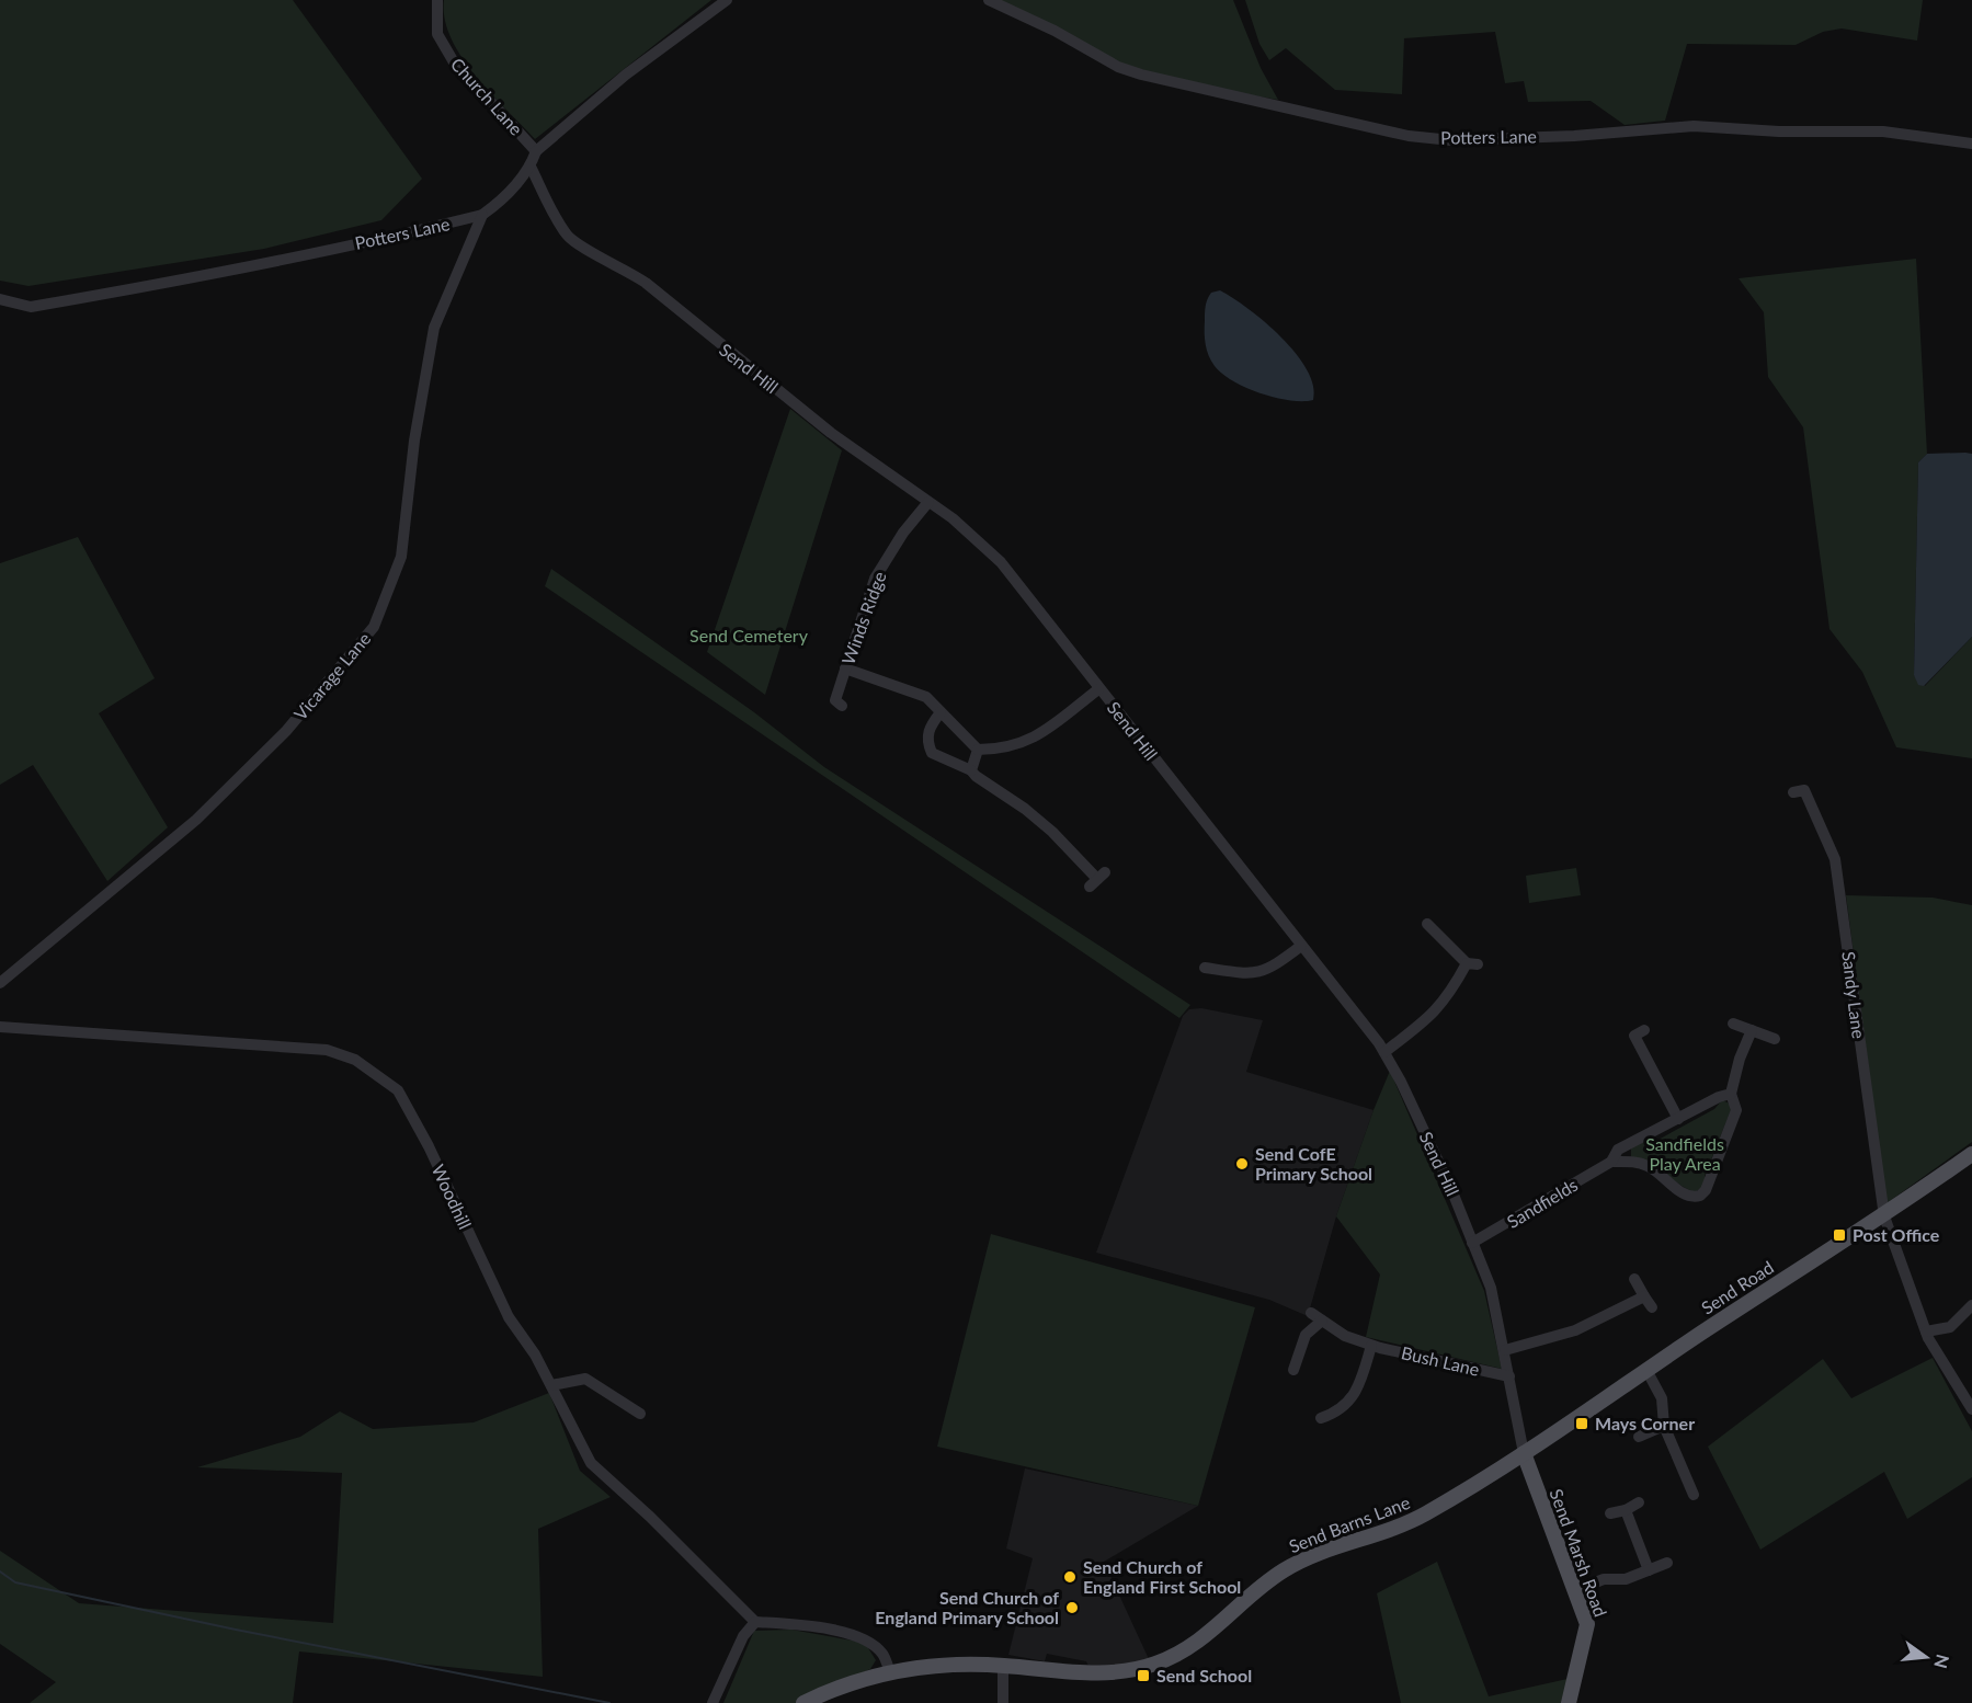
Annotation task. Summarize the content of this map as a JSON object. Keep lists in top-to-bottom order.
{
  "streets": {
    "main road": ["Send Road", "Send Barns Lane", "Send Marsh Road"],
    "street": [
      "Church Lane",
      "Potters Lane",
      "Send Hill",
      "Winds Ridge",
      "Vicarage Lane",
      "Sandy Lane",
      "Woodhill",
      "Sandfields",
      "Bush Lane"
    ]
  },
  "crossings": [
    ["Church Lane", "Potters Lane"],
    ["Potters Lane", "Send Hill"],
    ["Potters Lane", "Vicarage Lane"],
    ["Send Hill", "Winds Ridge"],
    ["Send Hill", "Sandfields"],
    ["Send Hill", "Send Road"],
    ["Send Hill", "Bush Lane"],
    ["Send Hill", "Send Barns Lane"],
    ["Send Hill", "Send Marsh Road"],
    ["Sandy Lane", "Send Road"],
    ["Send Road", "Send Barns Lane"],
    ["Send Road", "Send Marsh Road"],
    ["Send Barns Lane", "Send Marsh Road"]
  ],
  "parks": ["Send Cemetery", "Sandfields Play Area"],
  "places": {
    "other": ["Send CofE Primary School", "Send Church of England First School", "Send Church of England Primary School"],
    "transit": ["Post Office", "Mays Corner", "Send School"]
  },
  "north": "right"
}
